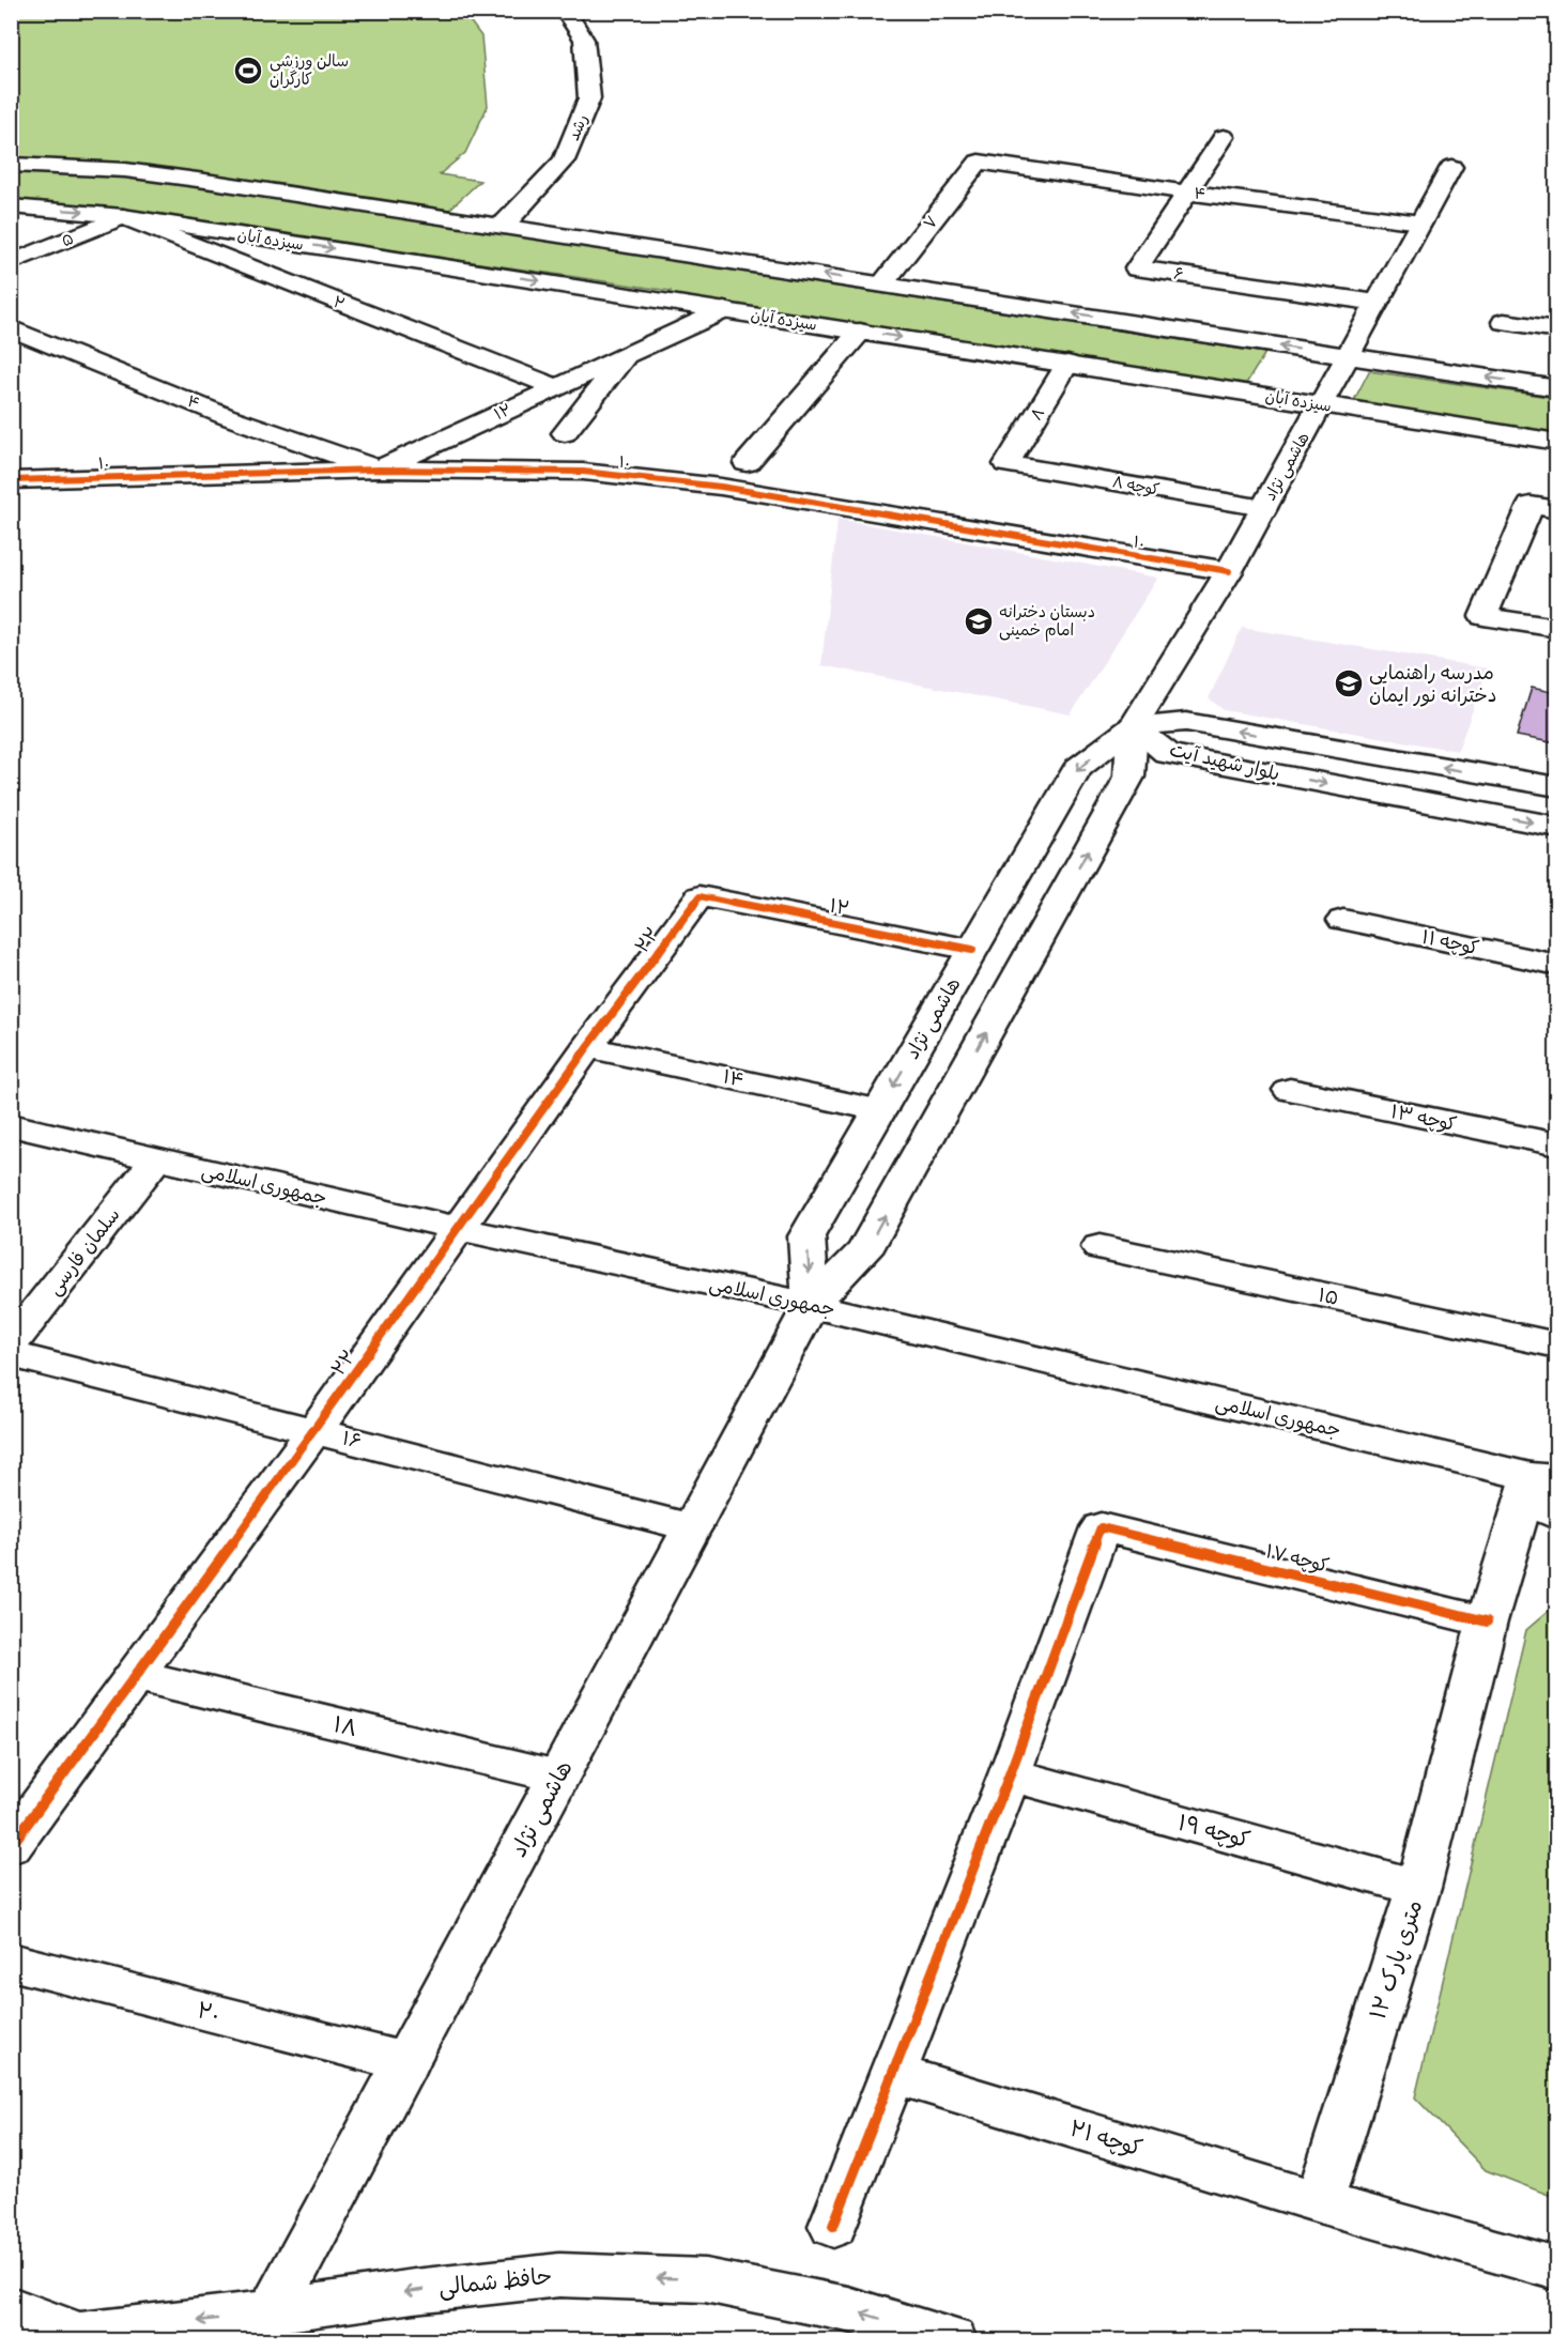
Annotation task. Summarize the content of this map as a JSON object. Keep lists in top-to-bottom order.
{
  "streets": {
    "street": [
      "رشد",
      "۴",
      "۷",
      "۵",
      "سیزده آبان",
      "۶",
      "۲",
      "۱۲",
      "۸",
      "۱۰",
      "هاشمی نژاد",
      "کوچه ۸",
      "بلوار شهید آیت",
      "۲۲",
      "کوچه ۱۱",
      "۱۴",
      "کوچه ۱۳",
      "جمهوری اسلامی",
      "سلمان فارسی",
      "۱۵",
      "۱۶",
      "کوچه ۱۷",
      "۱۸",
      "کوچه ۱۹",
      "۱۲ متری پارک",
      "۲۰",
      "کوچه ۲۱",
      "حافظ شمالی"
    ]
  },
  "crossings": [
    ["۴", "۷"],
    ["۴", "۶"],
    ["۴", "۱۲"],
    ["۴", "۱۰"],
    ["۴", "هاشمی نژاد"],
    ["۵", "سیزده آبان"],
    ["۵", "۲"],
    ["سیزده آبان", "۲"],
    ["سیزده آبان", "۱۲"],
    ["سیزده آبان", "۸"],
    ["سیزده آبان", "هاشمی نژاد"],
    ["۶", "هاشمی نژاد"],
    ["۲", "۱۲"],
    ["۱۲", "۱۰"],
    ["۱۲", "هاشمی نژاد"],
    ["۱۲", "۲۲"],
    ["۸", "کوچه ۸"],
    ["۱۰", "هاشمی نژاد"],
    ["هاشمی نژاد", "کوچه ۸"],
    ["هاشمی نژاد", "بلوار شهید آیت"],
    ["هاشمی نژاد", "۱۴"],
    ["هاشمی نژاد", "جمهوری اسلامی"],
    ["هاشمی نژاد", "۱۶"],
    ["هاشمی نژاد", "۱۸"],
    ["هاشمی نژاد", "۲۰"],
    ["هاشمی نژاد", "حافظ شمالی"],
    ["۲۲", "۱۴"],
    ["۲۲", "جمهوری اسلامی"],
    ["۲۲", "۱۶"],
    ["۲۲", "۱۸"],
    ["جمهوری اسلامی", "سلمان فارسی"],
    ["جمهوری اسلامی", "۱۲ متری پارک"],
    ["کوچه ۱۷", "کوچه ۱۹"],
    ["کوچه ۱۷", "۱۲ متری پارک"],
    ["کوچه ۱۹", "۱۲ متری پارک"],
    ["۱۲ متری پارک", "کوچه ۲۱"]
  ],
  "one_way": ["حافظ شمالی"],
  "places": {
    "sports": ["سالن ورزشی کارگران"],
    "school or university": ["دبستان دخترانه امام خمینی", "مدرسه راهنمایی دخترانه نور ایمان"]
  }
}
